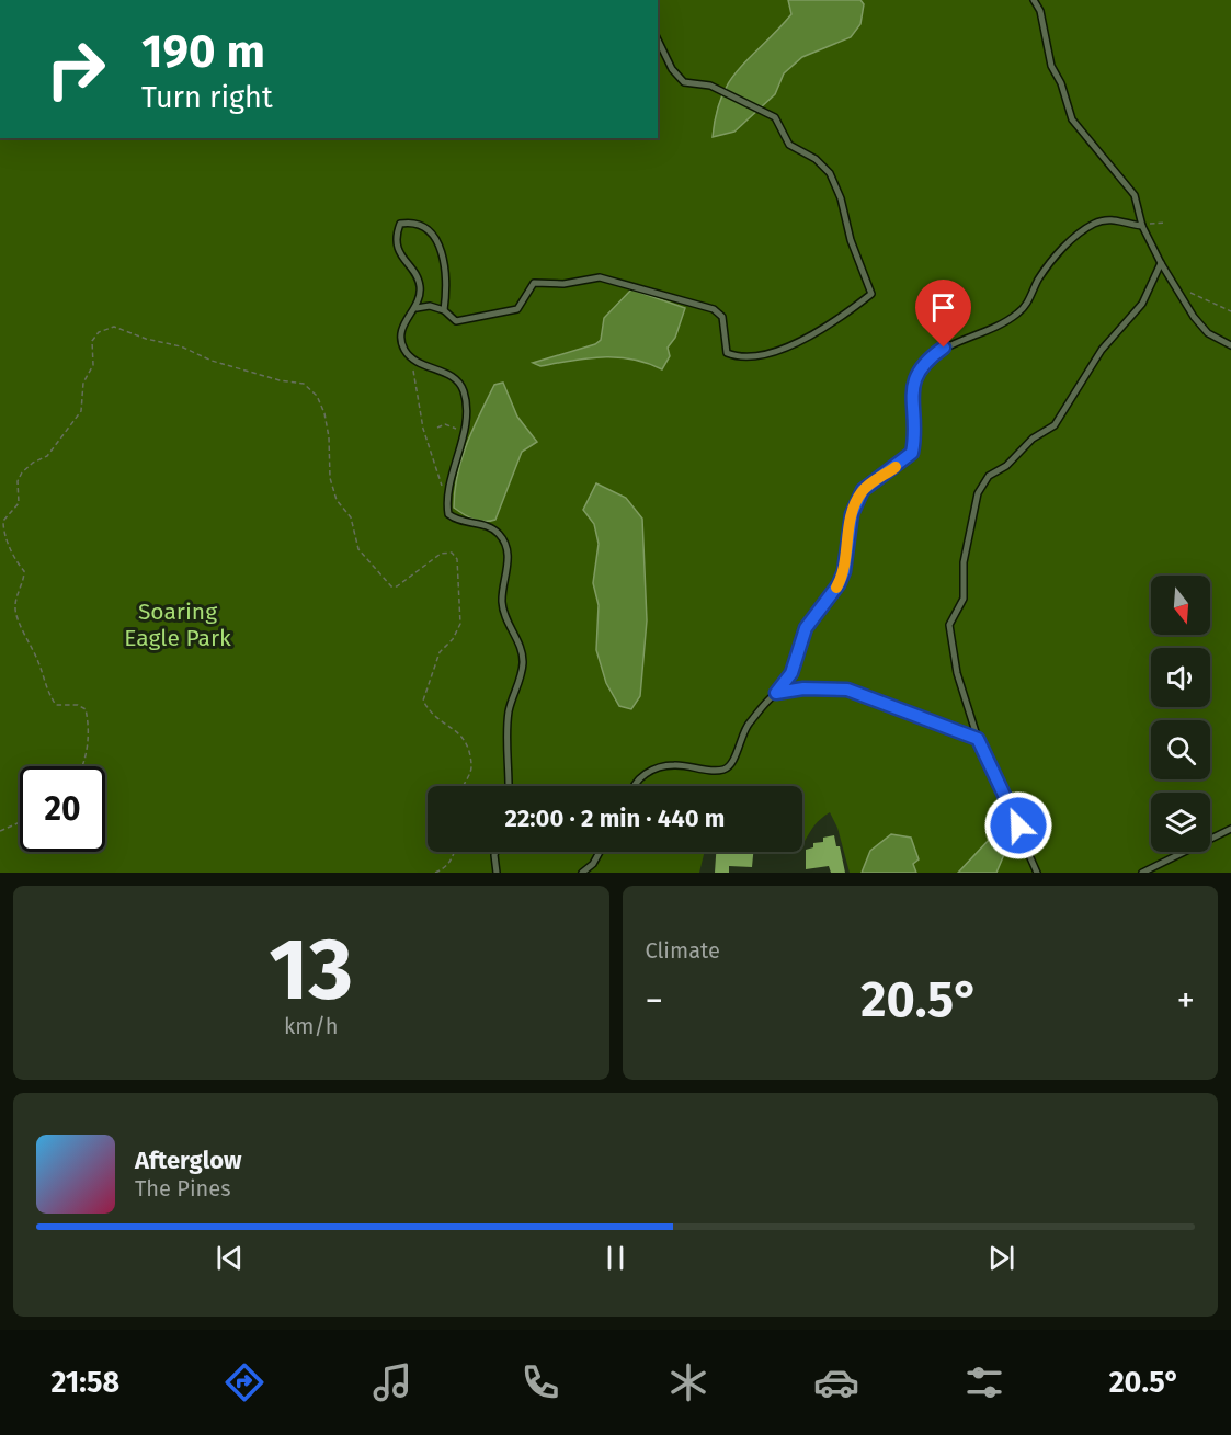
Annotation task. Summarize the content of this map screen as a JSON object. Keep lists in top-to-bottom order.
{
  "parks": ["Soaring Eagle Park"],
  "north": "bottom",
  "page": {
    "turn": ["190 m", "Turn right"],
    "limit": "20",
    "trip": "22:00 · 2 min · 440 m",
    "tile": [
      ["13", "km/h"],
      "Climate"
    ],
    "heat": ["−", "20.5°", "+"],
    "song": ["Afterglow", "The Pines"],
    "tabs": ["21:58", "20.5°"]
  }
}
